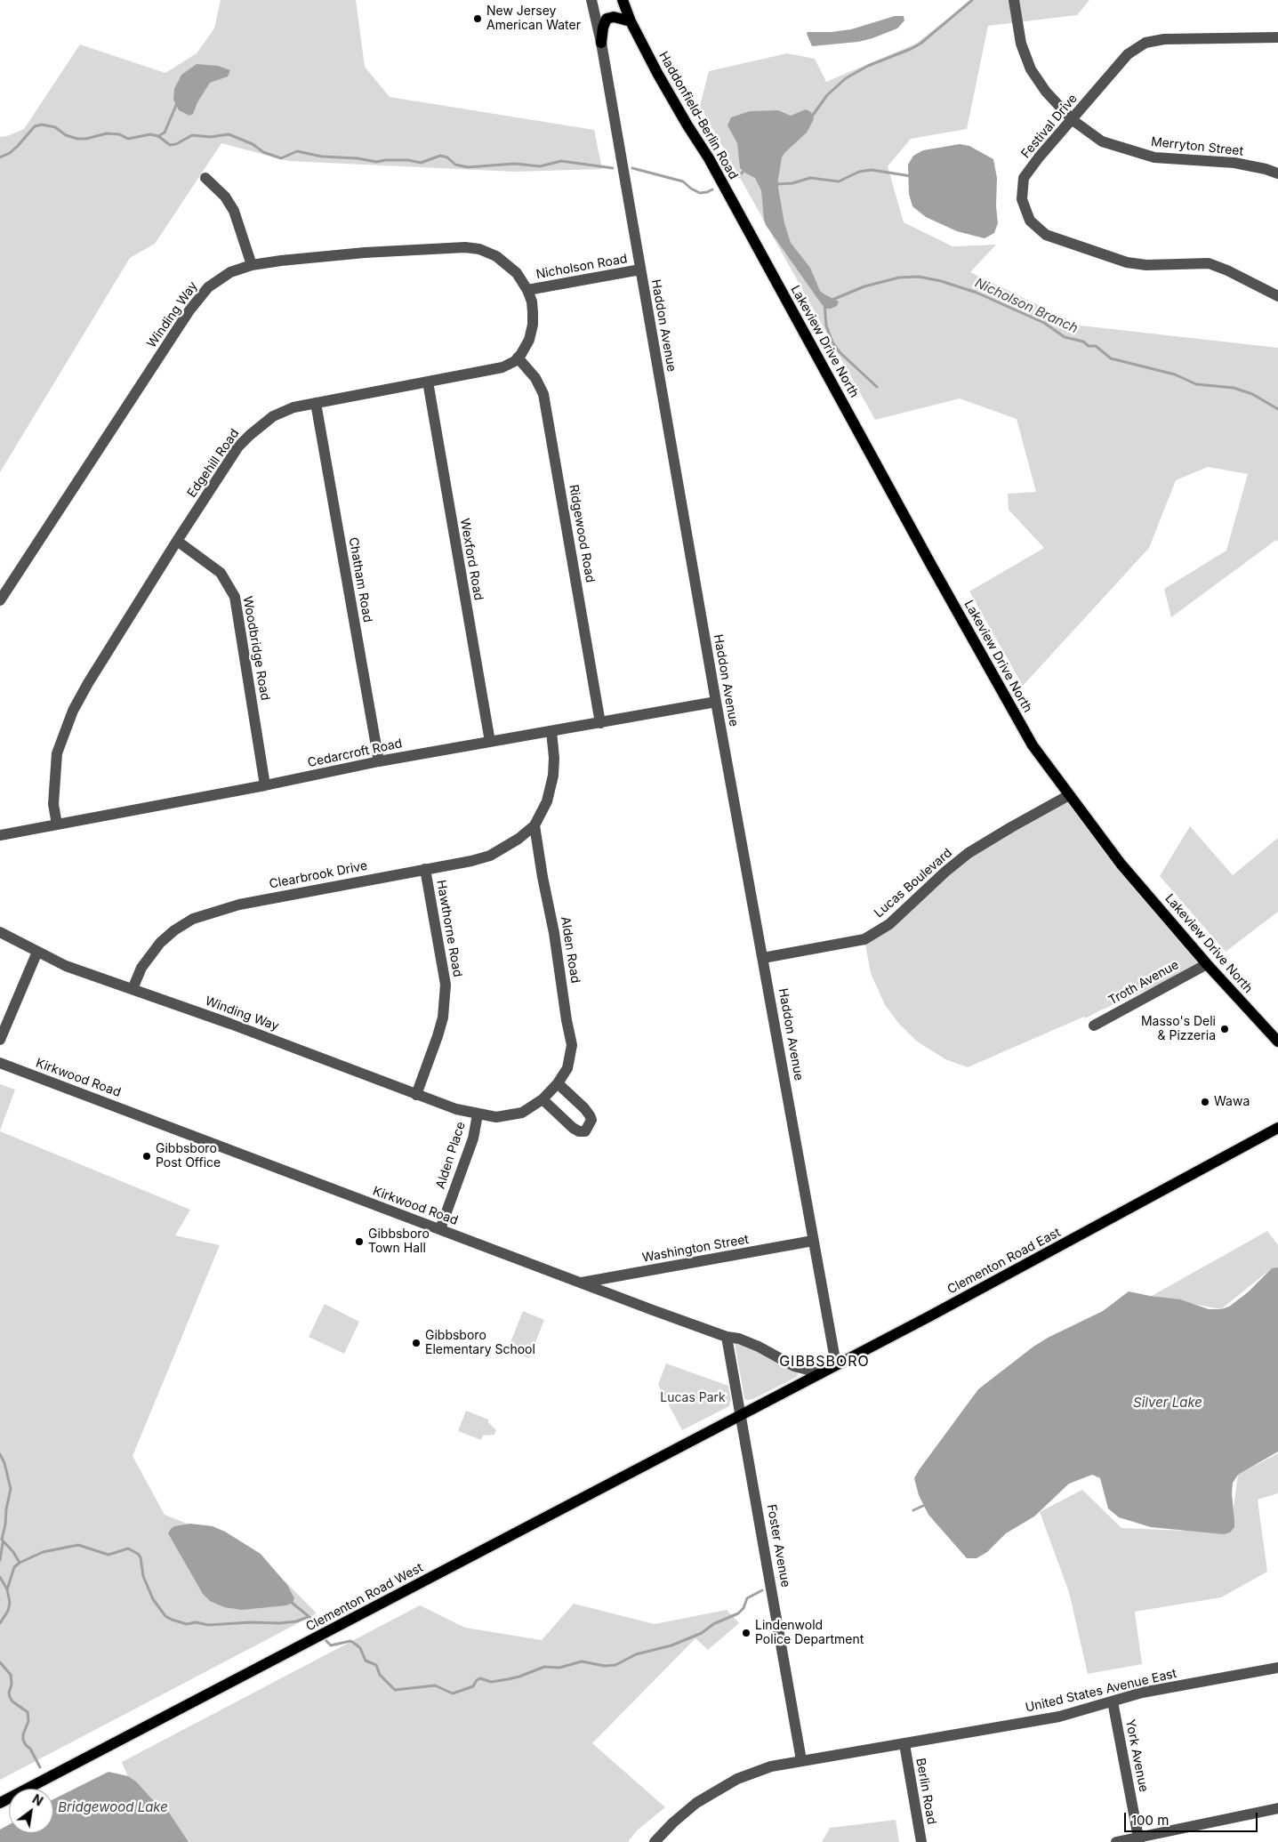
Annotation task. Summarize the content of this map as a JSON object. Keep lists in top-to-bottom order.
{
  "streets": {
    "main road": [
      "Haddonfield-Berlin Road",
      "Lakeview Drive North",
      "Clementon Road East",
      "Clementon Road West"
    ],
    "street": [
      "Festival Drive",
      "Merryton Street",
      "Nicholson Road",
      "Winding Way",
      "Haddon Avenue",
      "Edgehill Road",
      "Ridgewood Road",
      "Wexford Road",
      "Chatham Road",
      "Woodbridge Road",
      "Cedarcroft Road",
      "Clearbrook Drive",
      "Lucas Boulevard",
      "Hawthorne Road",
      "Alden Road",
      "Troth Avenue",
      "Kirkwood Road",
      "Alden Place",
      "Washington Street",
      "Foster Avenue",
      "United States Avenue East",
      "York Avenue",
      "Berlin Road"
    ]
  },
  "crossings": [
    ["Haddonfield-Berlin Road", "Lakeview Drive North"],
    ["Festival Drive", "Merryton Street"],
    ["Nicholson Road", "Winding Way"],
    ["Nicholson Road", "Haddon Avenue"],
    ["Winding Way", "Clearbrook Drive"],
    ["Winding Way", "Hawthorne Road"],
    ["Winding Way", "Alden Road"],
    ["Winding Way", "Alden Place"],
    ["Haddon Avenue", "Cedarcroft Road"],
    ["Haddon Avenue", "Lucas Boulevard"],
    ["Haddon Avenue", "Washington Street"],
    ["Haddon Avenue", "Clementon Road East"],
    ["Lakeview Drive North", "Lucas Boulevard"],
    ["Lakeview Drive North", "Troth Avenue"],
    ["Edgehill Road", "Ridgewood Road"],
    ["Edgehill Road", "Wexford Road"],
    ["Edgehill Road", "Chatham Road"],
    ["Edgehill Road", "Woodbridge Road"],
    ["Edgehill Road", "Cedarcroft Road"],
    ["Ridgewood Road", "Cedarcroft Road"],
    ["Wexford Road", "Cedarcroft Road"],
    ["Chatham Road", "Cedarcroft Road"],
    ["Woodbridge Road", "Cedarcroft Road"],
    ["Clearbrook Drive", "Hawthorne Road"],
    ["Clearbrook Drive", "Alden Road"],
    ["Alden Road", "Alden Place"],
    ["Kirkwood Road", "Alden Place"],
    ["Kirkwood Road", "Washington Street"],
    ["Kirkwood Road", "Clementon Road East"],
    ["Kirkwood Road", "Foster Avenue"],
    ["Clementon Road East", "Foster Avenue"],
    ["Clementon Road East", "Clementon Road West"],
    ["Foster Avenue", "Clementon Road West"],
    ["Foster Avenue", "United States Avenue East"],
    ["United States Avenue East", "York Avenue"],
    ["United States Avenue East", "Berlin Road"]
  ],
  "districts": ["GIBBSBORO"],
  "water": ["Nicholson Branch", "Silver Lake", "Bridgewood Lake"],
  "parks": ["Lucas Park"],
  "places": [
    "New Jersey American Water",
    "Masso's Deli & Pizzeria",
    "Wawa",
    "Gibbsboro Post Office",
    "Gibbsboro Town Hall",
    "Gibbsboro Elementary School",
    "Lindenwold Police Department"
  ],
  "scale_bar": "100 m",
  "north": "top right"
}
